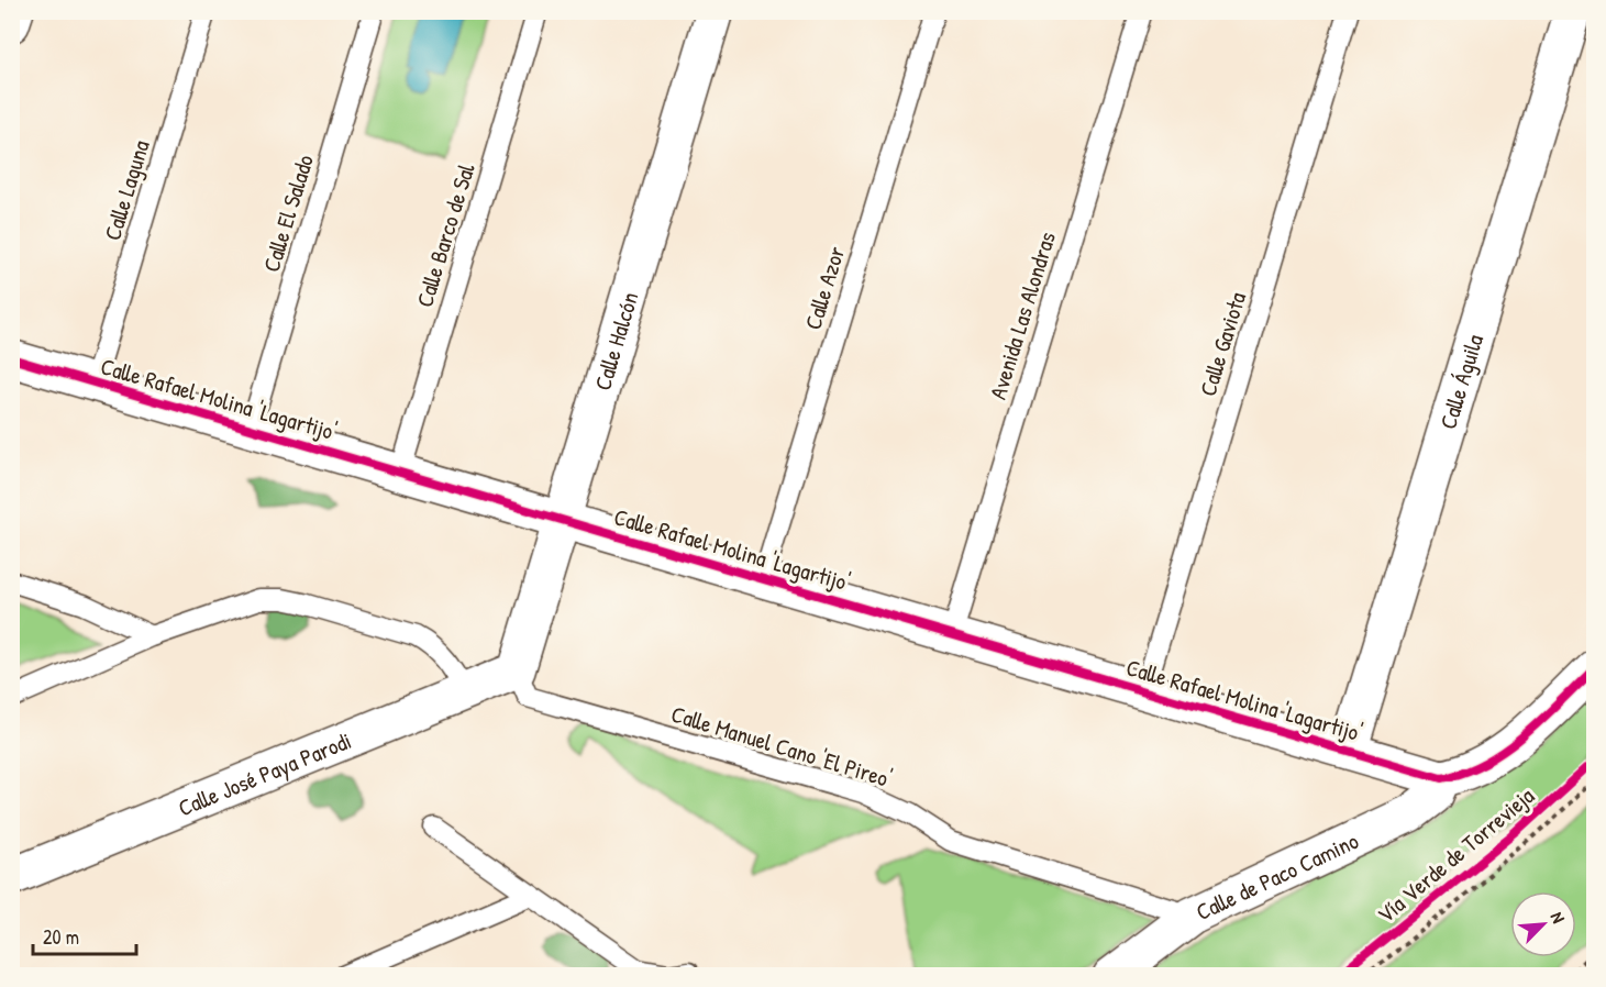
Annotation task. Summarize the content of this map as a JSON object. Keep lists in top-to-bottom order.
{
  "streets": {
    "street": [
      "Calle Halcón",
      "Calle Águila",
      "Calle Rafael Molina 'Lagartijo'",
      "Calle José Paya Parodi",
      "Calle de Paco Camino"
    ],
    "lane": [
      "Calle Laguna",
      "Calle El Salado",
      "Calle Barco de Sal",
      "Calle Azor",
      "Avenida Las Alondras",
      "Calle Gaviota",
      "Calle Manuel Cano 'El Pireo'"
    ],
    "cycle path": ["Vía Verde de Torrevieja"]
  },
  "crossings": [
    ["Calle Laguna", "Calle Rafael Molina 'Lagartijo'"],
    ["Calle El Salado", "Calle Rafael Molina 'Lagartijo'"],
    ["Calle Barco de Sal", "Calle Rafael Molina 'Lagartijo'"],
    ["Calle Azor", "Calle Rafael Molina 'Lagartijo'"],
    ["Avenida Las Alondras", "Calle Rafael Molina 'Lagartijo'"],
    ["Calle Halcón", "Calle Rafael Molina 'Lagartijo'"],
    ["Calle Halcón", "Calle Manuel Cano 'El Pireo'"],
    ["Calle Halcón", "Calle José Paya Parodi"],
    ["Calle Gaviota", "Calle Rafael Molina 'Lagartijo'"],
    ["Calle Águila", "Calle Rafael Molina 'Lagartijo'"],
    ["Calle Rafael Molina 'Lagartijo'", "Calle de Paco Camino"],
    ["Calle Manuel Cano 'El Pireo'", "Calle José Paya Parodi"],
    ["Calle Manuel Cano 'El Pireo'", "Calle de Paco Camino"]
  ],
  "scale_bar": "20 m",
  "north": "top right"
}
